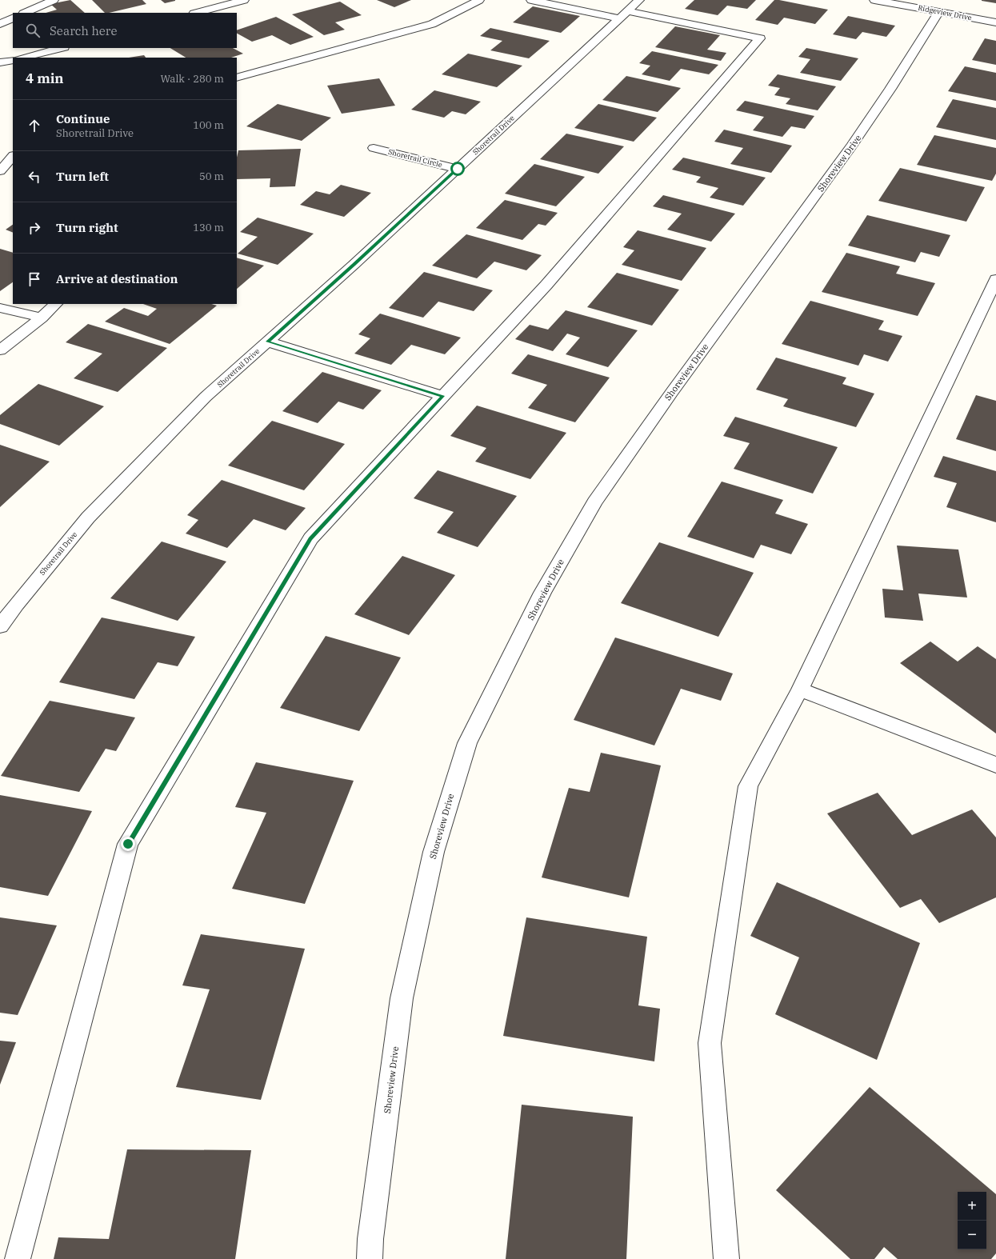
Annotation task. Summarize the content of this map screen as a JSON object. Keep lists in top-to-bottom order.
{
  "streets": {
    "street": [
      "Ridgeview Drive",
      "Shoretrail Drive",
      "Shoretrail Circle",
      "Shoreview Drive"
    ]
  },
  "crossings": [
    ["Ridgeview Drive", "Shoreview Drive"],
    ["Shoretrail Drive", "Shoretrail Circle"]
  ],
  "page": {
    "search": "Search here",
    "heading": ["4 min", "Walk · 280 m"],
    "list": [
      ["Continue", "Shoretrail Drive", "100 m"],
      ["Turn left", "50 m"],
      ["Turn right", "130 m"],
      "Arrive at destination"
    ],
    "map_buttons": ["+", "−"]
  }
}
